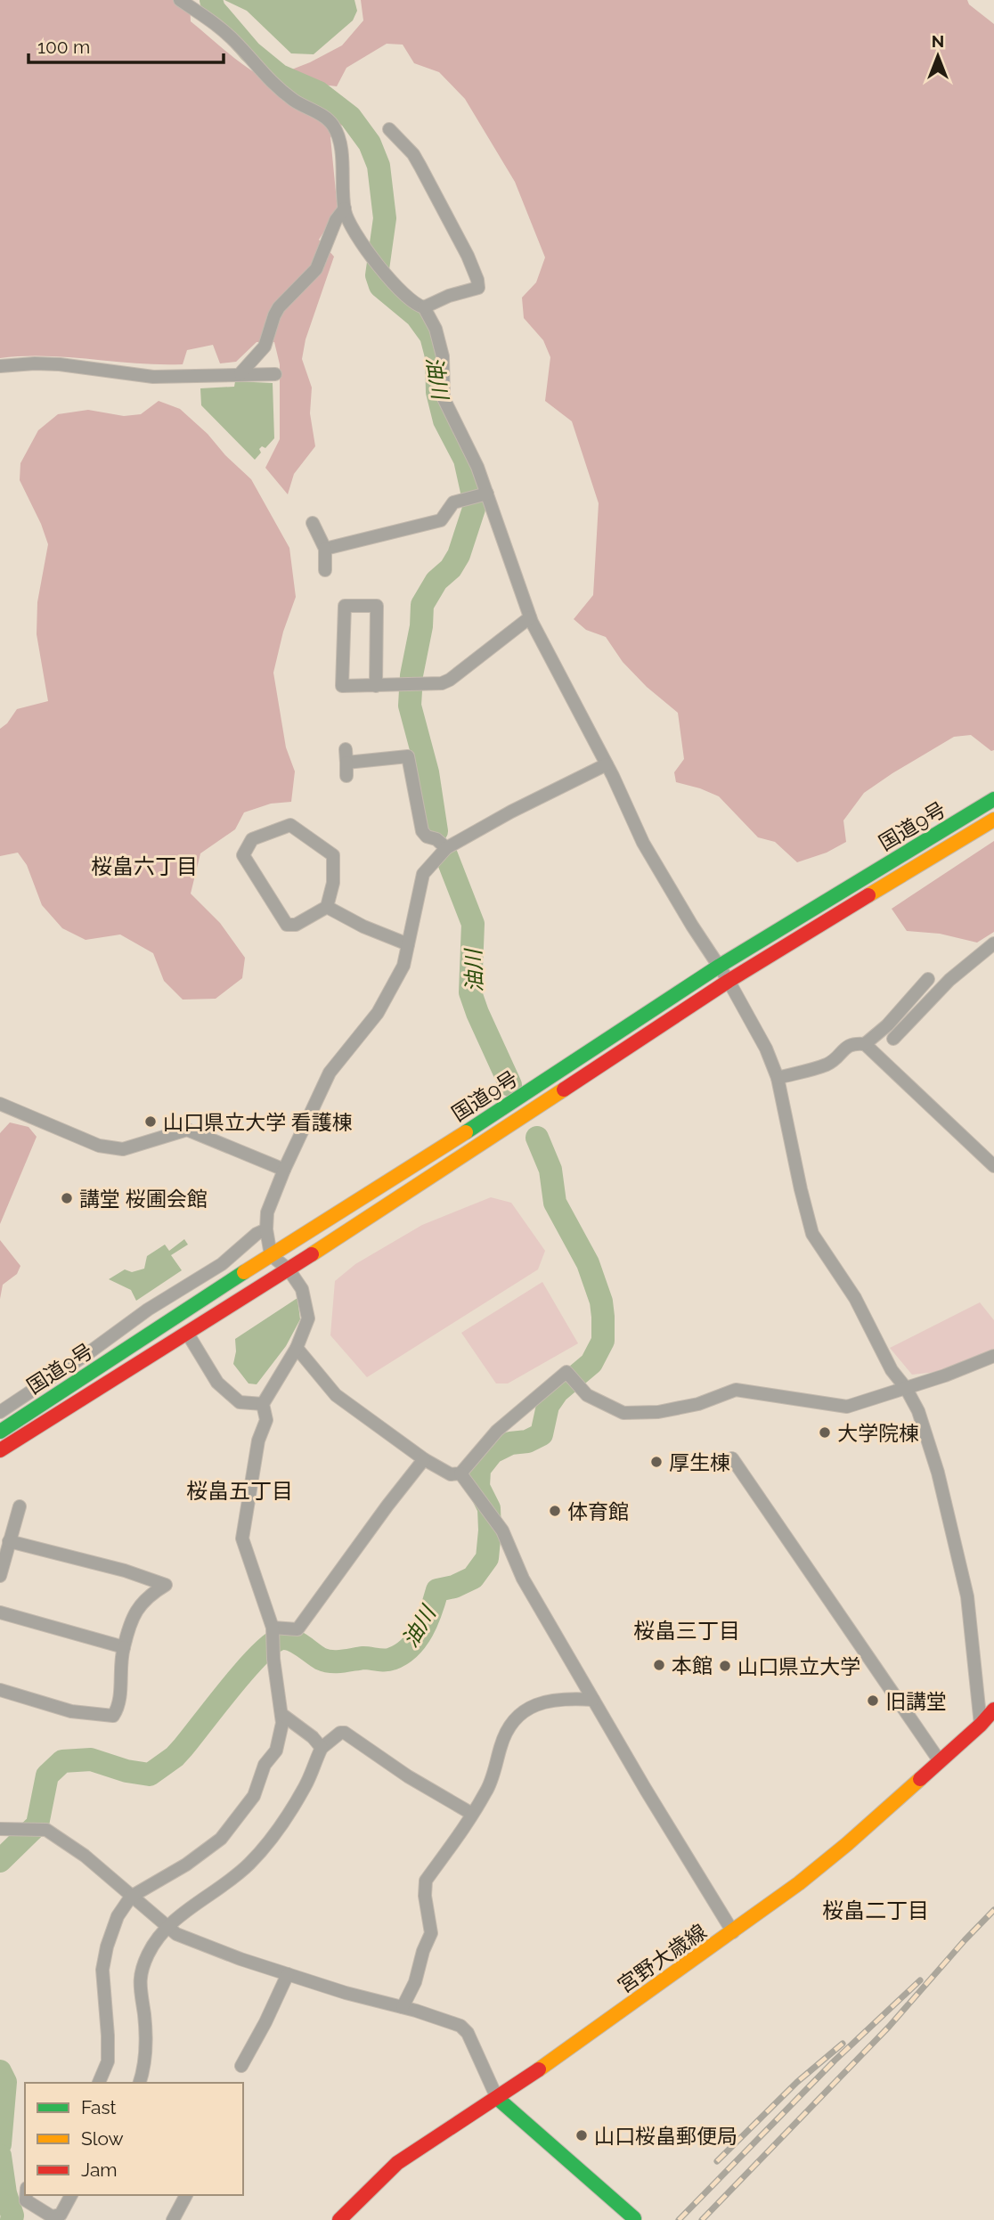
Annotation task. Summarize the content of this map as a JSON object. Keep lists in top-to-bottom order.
{
  "streets": {
    "main road": ["国道9号", "宮野大歳線"]
  },
  "districts": [
    "桜畠六丁目",
    "桜畠五丁目",
    "桜畠三丁目",
    "桜畠二丁目"
  ],
  "water": ["油川"],
  "places": [
    "山口県立大学 看護棟",
    "講堂 桜圃会館",
    "大学院棟",
    "厚生棟",
    "体育館",
    "本館",
    "山口県立大学",
    "旧講堂",
    "山口桜畠郵便局"
  ],
  "legend": ["Fast", "Slow", "Jam"],
  "scale_bar": "100 m",
  "north": "top"
}
